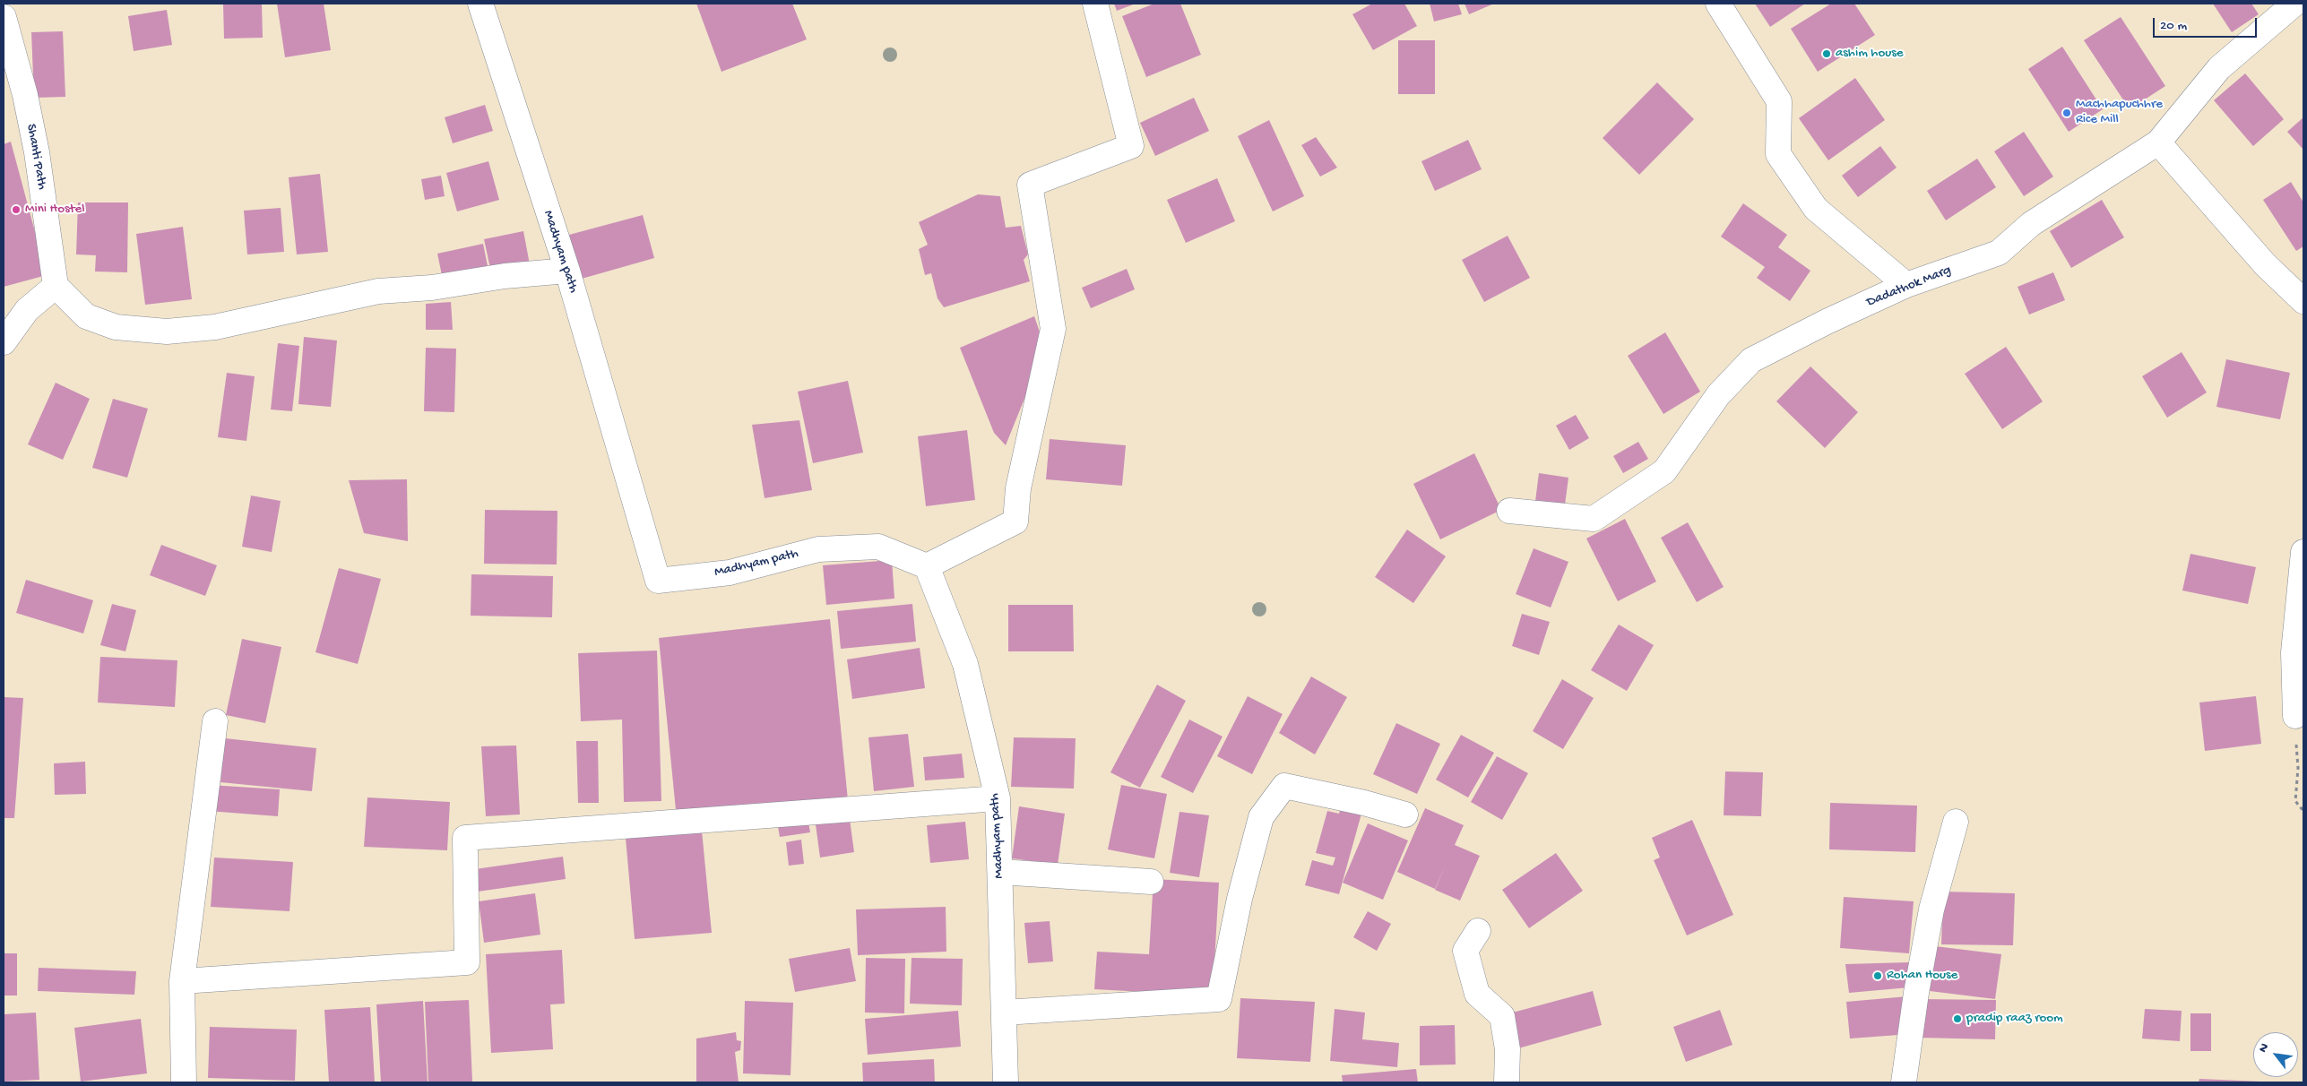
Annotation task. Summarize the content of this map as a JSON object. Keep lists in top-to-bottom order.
{
  "streets": {
    "street": ["Shanti Path", "Madhyam path", "Dadathok Marg"]
  },
  "places": [
    "ashim house",
    "Machhapuchhre Rice Mill",
    "Mini Hostel",
    "Rohan House",
    "pradip raaz room"
  ],
  "scale_bar": "20 m",
  "north": "top left"
}
